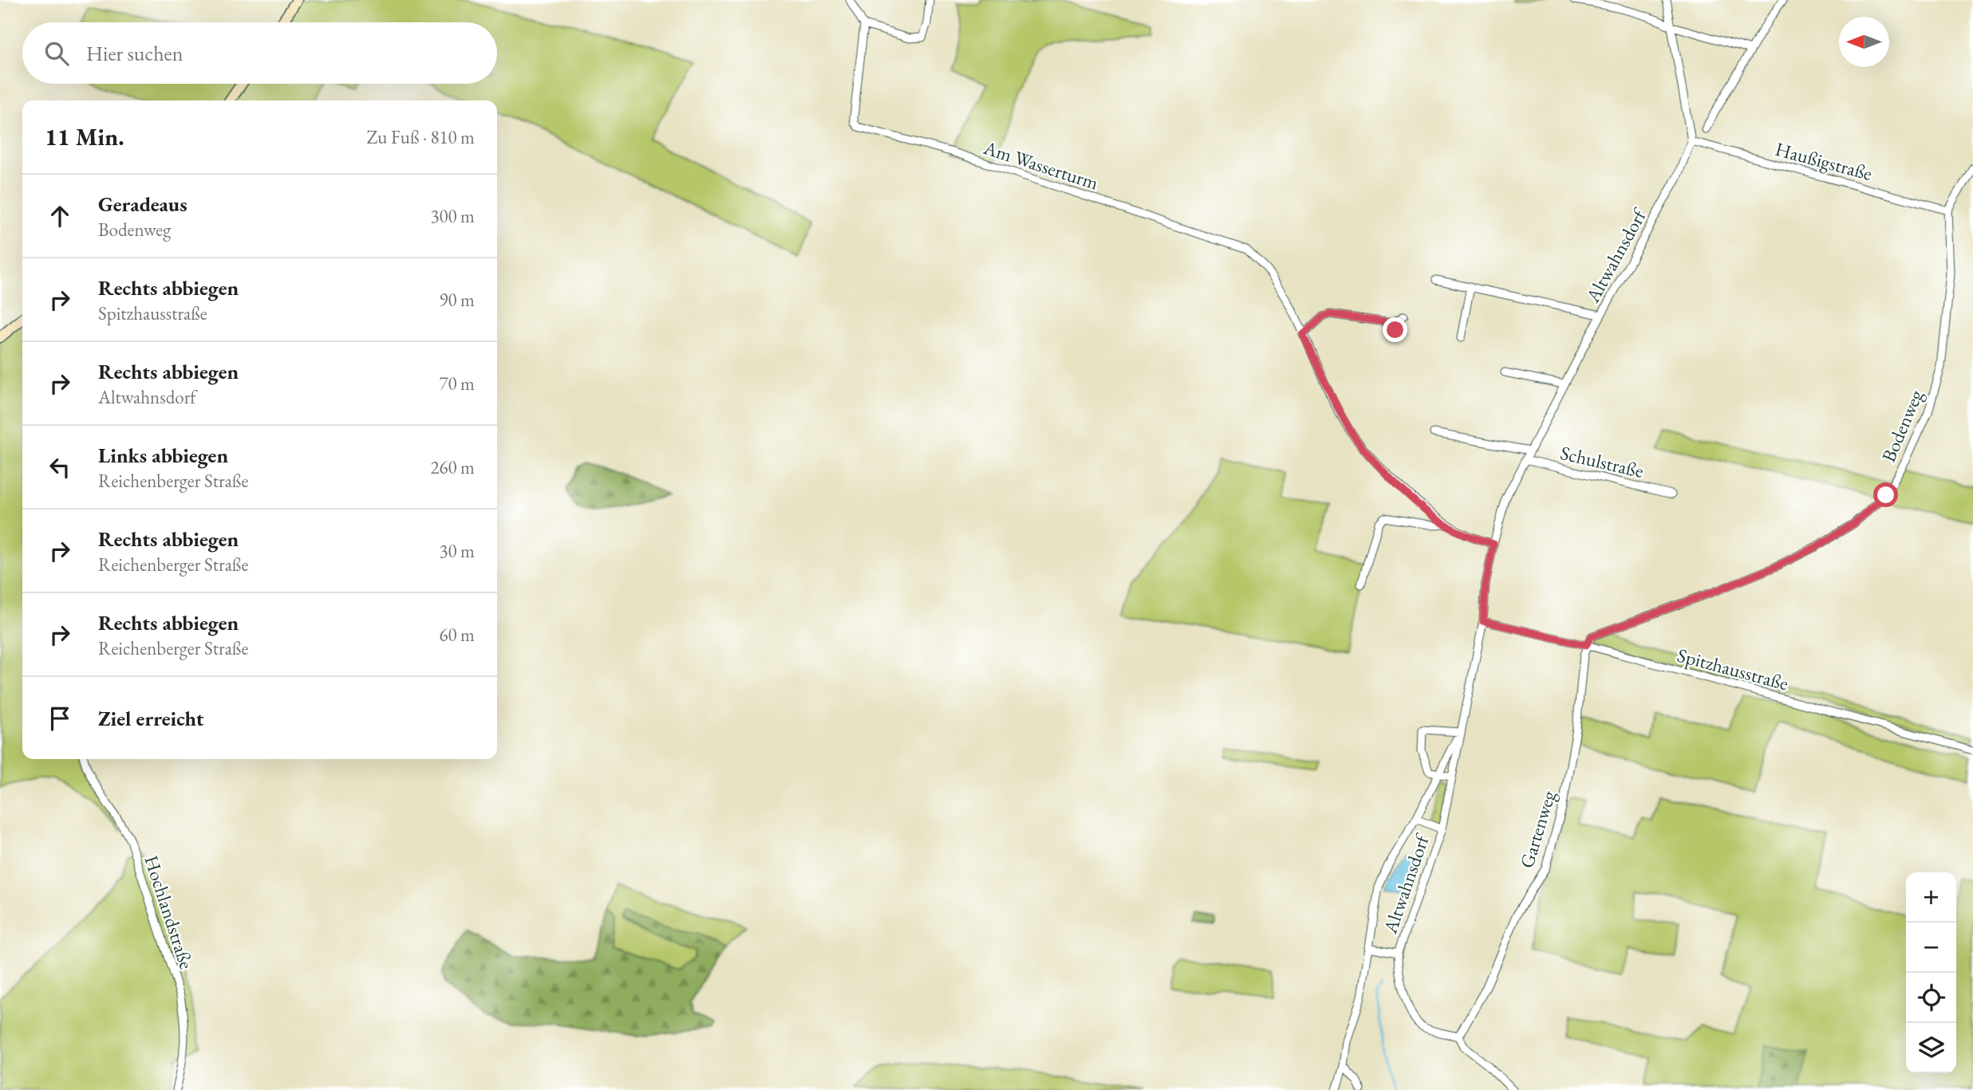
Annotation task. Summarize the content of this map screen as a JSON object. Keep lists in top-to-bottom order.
{
  "streets": {
    "street": [
      "Haußigstraße",
      "Am Wasserturm",
      "Altwahnsdorf",
      "Bodenweg",
      "Schulstraße",
      "Spitzhausstraße",
      "Gartenweg",
      "Hochlandstraße"
    ]
  },
  "crossings": [
    ["Haußigstraße", "Altwahnsdorf"],
    ["Haußigstraße", "Bodenweg"],
    ["Am Wasserturm", "Altwahnsdorf"],
    ["Altwahnsdorf", "Schulstraße"],
    ["Altwahnsdorf", "Spitzhausstraße"],
    ["Bodenweg", "Spitzhausstraße"],
    ["Bodenweg", "Gartenweg"],
    ["Spitzhausstraße", "Gartenweg"]
  ],
  "north": "left",
  "page": {
    "search": "Hier suchen",
    "heading": ["11 Min.", "Zu Fuß · 810 m"],
    "list": [
      ["Geradeaus", "Bodenweg", "300 m"],
      ["Rechts abbiegen", "Spitzhausstraße", "90 m"],
      ["Rechts abbiegen", "Altwahnsdorf", "70 m"],
      ["Links abbiegen", "Reichenberger Straße", "260 m"],
      ["Rechts abbiegen", "Reichenberger Straße", "30 m"],
      ["Rechts abbiegen", "Reichenberger Straße", "60 m"],
      "Ziel erreicht"
    ],
    "map_buttons": ["+", "−"]
  }
}
